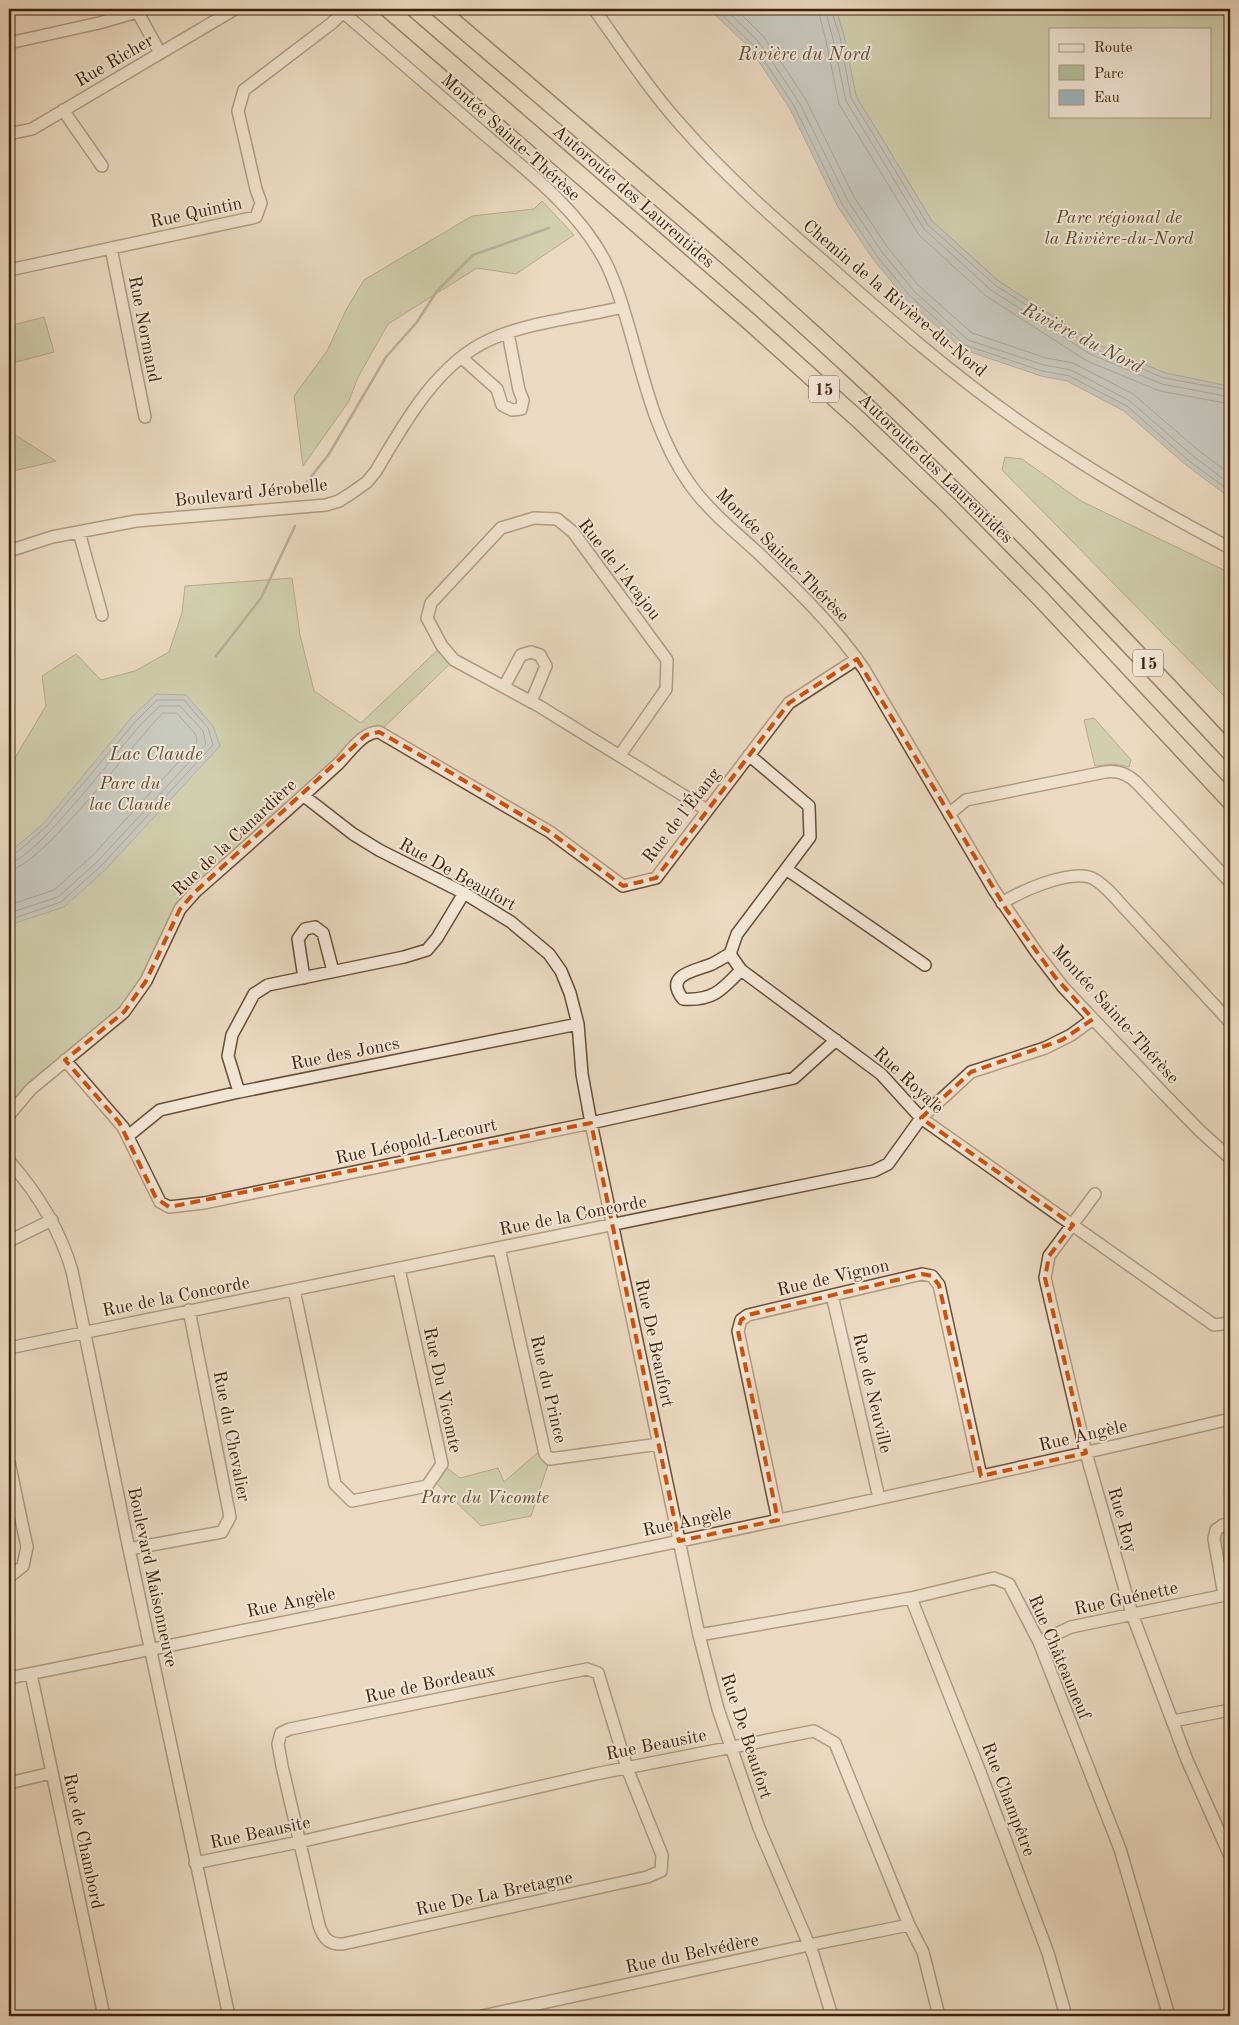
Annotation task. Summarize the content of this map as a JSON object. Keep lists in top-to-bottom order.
{
  "streets": {
    "highway": ["Autoroute des Laurentides", "15"],
    "street": [
      "Rue Richer",
      "Montée Sainte-Thérèse",
      "Rue Quintin",
      "Chemin de la Rivière-du-Nord",
      "Rue Normand",
      "Boulevard Jérobelle",
      "Rue de l'Acajou",
      "Rue de l'Étang",
      "Rue de la Canardière",
      "Rue De Beaufort",
      "Rue des Joncs",
      "Rue Royale",
      "Rue Léopold-Lecourt",
      "Rue de la Concorde",
      "Rue de Vignon",
      "Rue du Prince",
      "Rue Du Vicomte",
      "Rue de Neuville",
      "Rue Angèle",
      "Rue du Chevalier",
      "Rue Roy",
      "Boulevard Maisonneuve",
      "Rue Guénette",
      "Rue Châteauneuf",
      "Rue de Bordeaux",
      "Rue Beausite",
      "Rue Champêtre",
      "Rue de Chambord",
      "Rue De La Bretagne",
      "Rue du Belvédère"
    ]
  },
  "crossings": [
    ["Montée Sainte-Thérèse", "Rue Quintin"],
    ["Montée Sainte-Thérèse", "Boulevard Jérobelle"],
    ["Montée Sainte-Thérèse", "Rue de l'Étang"],
    ["Montée Sainte-Thérèse", "Rue de la Concorde"],
    ["Rue Quintin", "Rue Normand"],
    ["Rue de l'Acajou", "Rue de l'Étang"],
    ["Rue de l'Étang", "Rue de la Canardière"],
    ["Rue de la Canardière", "Rue De Beaufort"],
    ["Rue de la Canardière", "Rue Léopold-Lecourt"],
    ["Rue De Beaufort", "Rue des Joncs"],
    ["Rue De Beaufort", "Rue Léopold-Lecourt"],
    ["Rue De Beaufort", "Rue de la Concorde"],
    ["Rue De Beaufort", "Rue du Prince"],
    ["Rue De Beaufort", "Rue Angèle"],
    ["Rue De Beaufort", "Rue Châteauneuf"],
    ["Rue De Beaufort", "Rue Beausite"],
    ["Rue De Beaufort", "Rue du Belvédère"],
    ["Rue des Joncs", "Rue Léopold-Lecourt"],
    ["Rue Royale", "Rue Léopold-Lecourt"],
    ["Rue Royale", "Rue de la Concorde"],
    ["Rue Royale", "Rue Roy"],
    ["Rue de la Concorde", "Rue du Prince"],
    ["Rue de la Concorde", "Rue Du Vicomte"],
    ["Rue de la Concorde", "Rue du Chevalier"],
    ["Rue de la Concorde", "Boulevard Maisonneuve"],
    ["Rue de Vignon", "Rue de Neuville"],
    ["Rue de Vignon", "Rue Angèle"],
    ["Rue de Neuville", "Rue Angèle"],
    ["Rue Angèle", "Rue Roy"],
    ["Rue Angèle", "Boulevard Maisonneuve"],
    ["Rue Angèle", "Rue de Chambord"],
    ["Rue du Chevalier", "Boulevard Maisonneuve"],
    ["Rue Roy", "Rue Guénette"],
    ["Boulevard Maisonneuve", "Rue Beausite"],
    ["Rue Guénette", "Rue Châteauneuf"],
    ["Rue Châteauneuf", "Rue Champêtre"],
    ["Rue de Bordeaux", "Rue Beausite"],
    ["Rue de Bordeaux", "Rue De La Bretagne"],
    ["Rue Beausite", "Rue De La Bretagne"],
    ["Rue Beausite", "Rue du Belvédère"]
  ],
  "water": ["Rivière du Nord", "Lac Claude"],
  "parks": ["Parc régional de la Rivière-du-Nord", "Parc du lac Claude", "Parc du Vicomte"],
  "legend": ["Route", "Parc", "Eau"]
}
